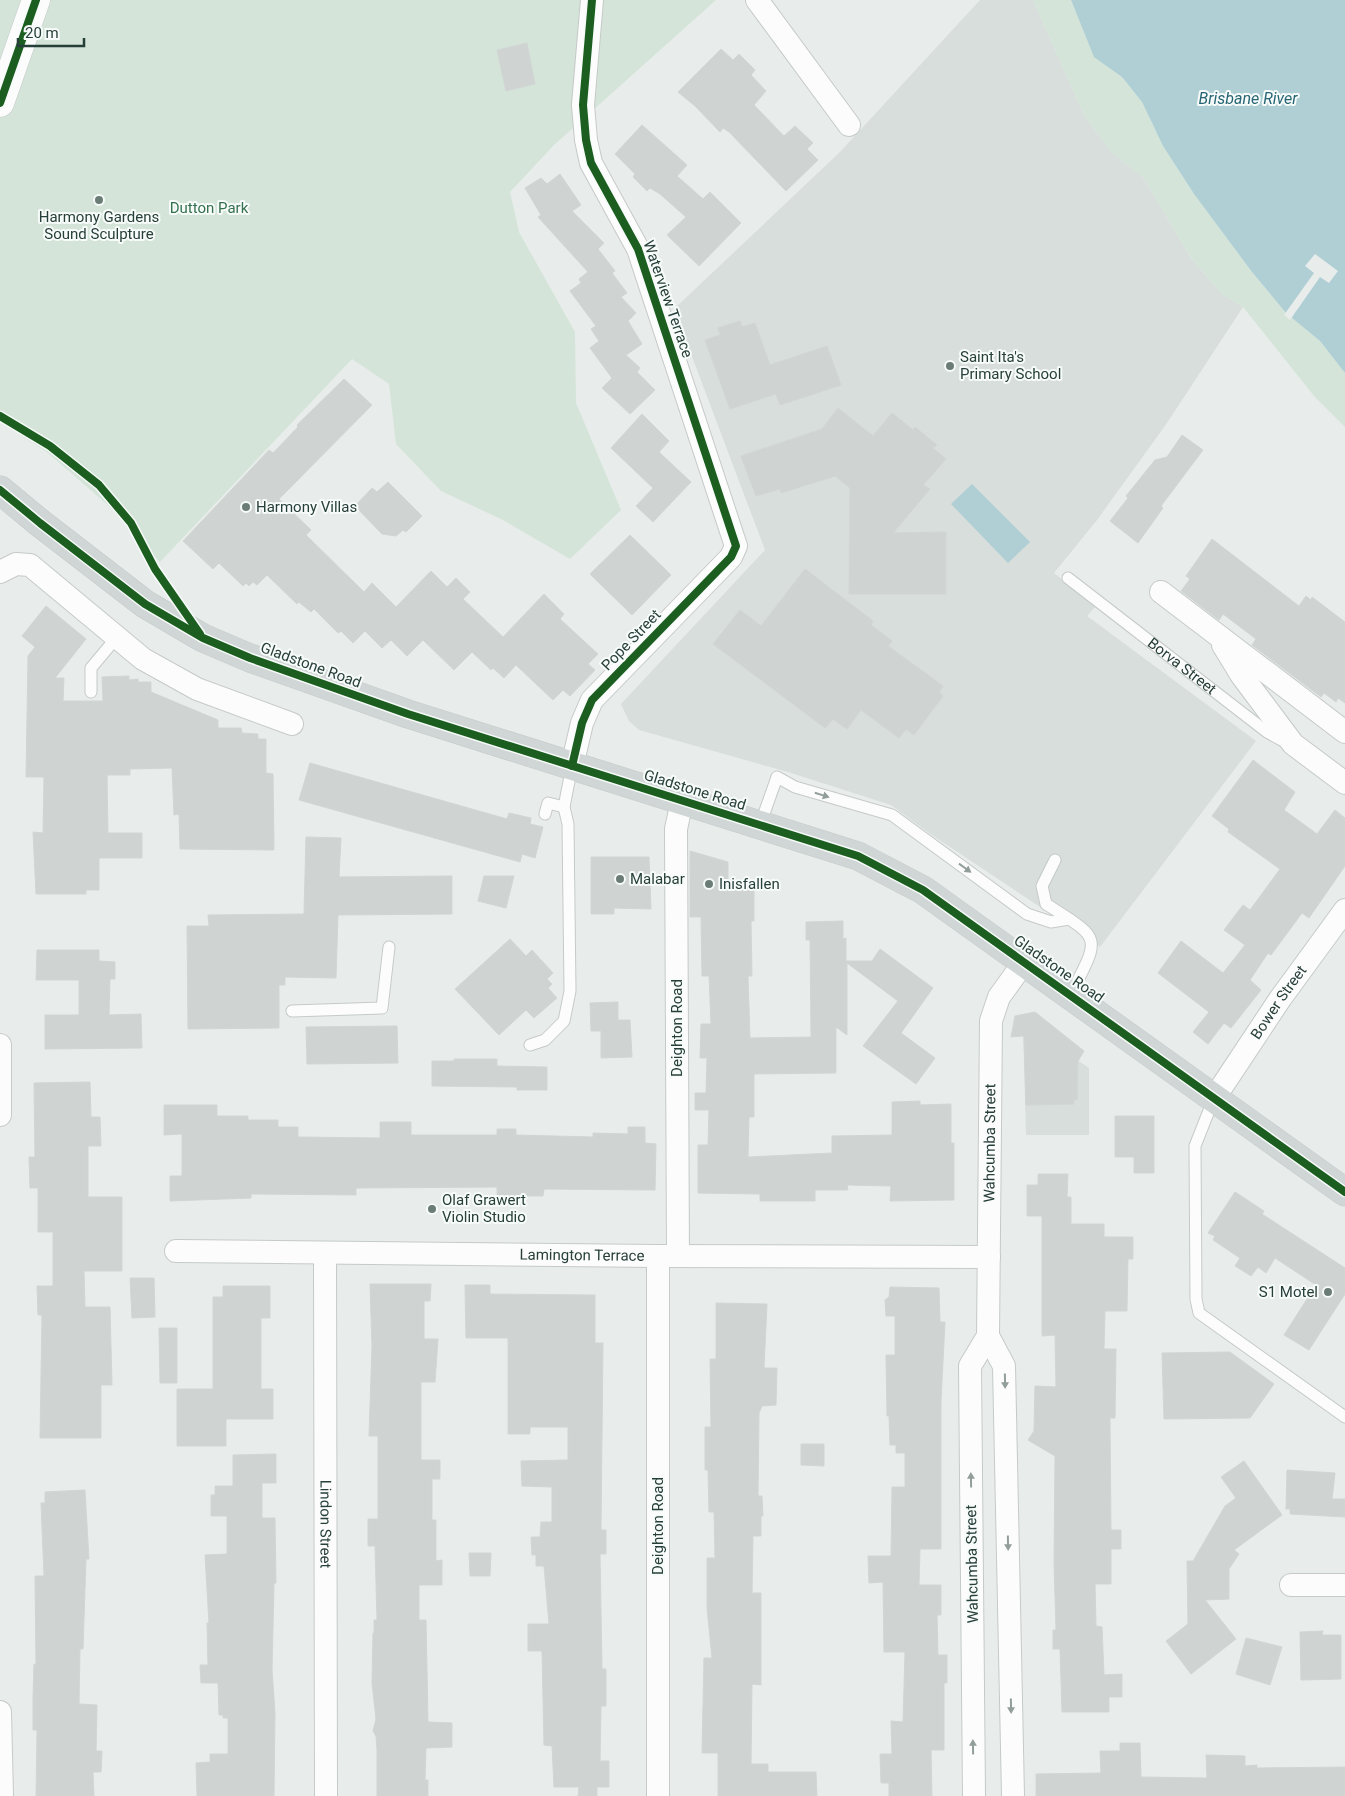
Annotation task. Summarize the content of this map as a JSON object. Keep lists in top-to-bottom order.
{
  "streets": {
    "main road": ["Gladstone Road"],
    "street": [
      "Waterview Terrace",
      "Pope Street",
      "Borva Street",
      "Bower Street",
      "Deighton Road",
      "Wahcumba Street",
      "Lamington Terrace",
      "Lindon Street"
    ]
  },
  "crossings": [
    ["Waterview Terrace", "Pope Street"],
    ["Pope Street", "Gladstone Road"],
    ["Gladstone Road", "Bower Street"],
    ["Gladstone Road", "Deighton Road"],
    ["Gladstone Road", "Wahcumba Street"],
    ["Deighton Road", "Lamington Terrace"],
    ["Wahcumba Street", "Lamington Terrace"],
    ["Lamington Terrace", "Lindon Street"]
  ],
  "water": ["Brisbane River"],
  "parks": ["Dutton Park"],
  "places": [
    "Harmony Gardens Sound Sculpture",
    "Saint Ita's Primary School",
    "Harmony Villas",
    "Malabar",
    "Inisfallen",
    "Olaf Grawert Violin Studio",
    "S1 Motel"
  ],
  "scale_bar": "20 m"
}
